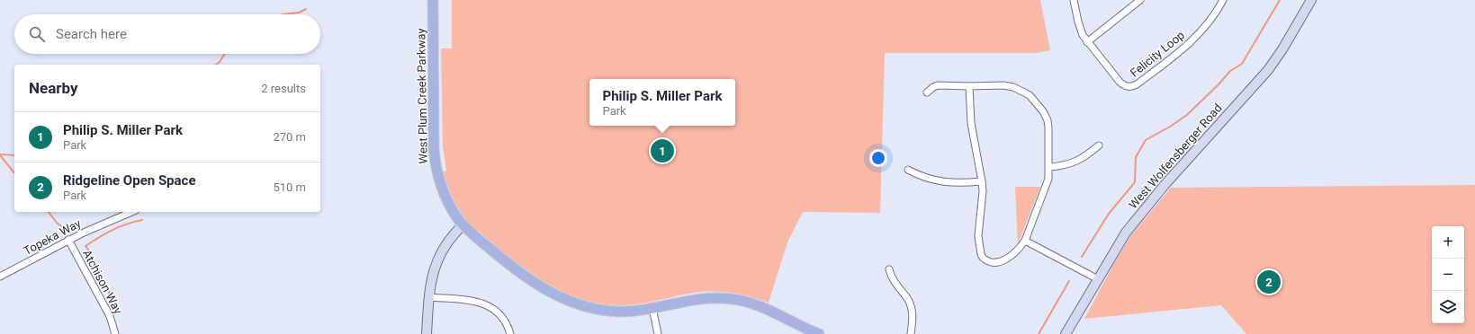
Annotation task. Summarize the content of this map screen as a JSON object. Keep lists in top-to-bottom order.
{
  "streets": {
    "main road": ["West Plum Creek Parkway", "West Wolfensberger Road"],
    "street": ["Felicity Loop", "Topeka Way", "Atchison Way"]
  },
  "crossings": [
    ["Topeka Way", "Atchison Way"]
  ],
  "page": {
    "search": "Search here",
    "heading": ["Nearby", "2 results"],
    "popup": ["Philip S. Miller Park", "Park"],
    "list": [
      {
        "mark": "1",
        "name": "Philip S. Miller Park",
        "note": "Park",
        "value": "270 m"
      },
      {
        "mark": "2",
        "name": "Ridgeline Open Space",
        "note": "Park",
        "value": "510 m"
      }
    ],
    "pins": ["1", "2"],
    "map_buttons": ["+", "−"]
  }
}
